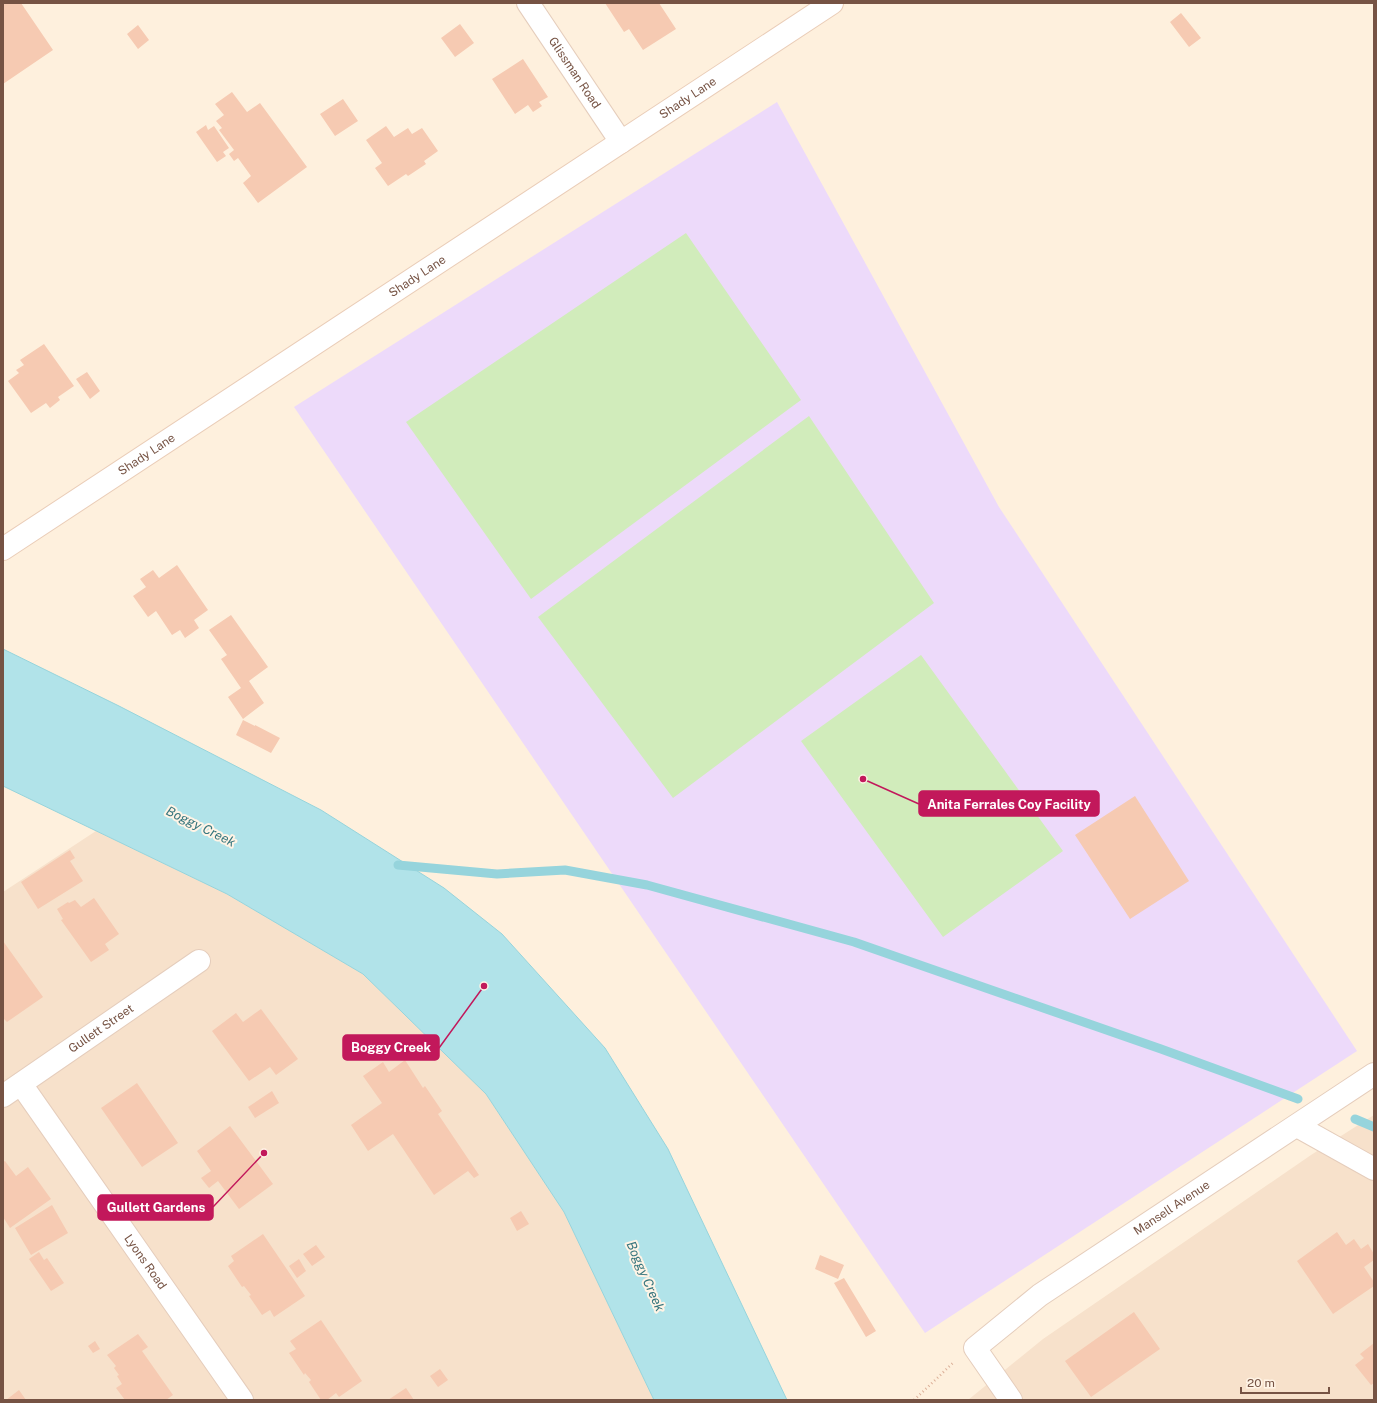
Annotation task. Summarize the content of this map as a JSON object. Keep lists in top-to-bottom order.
{
  "streets": {
    "street": [
      "Glissman Road",
      "Shady Lane",
      "Gullett Street",
      "Mansell Avenue",
      "Lyons Road"
    ]
  },
  "crossings": [
    ["Glissman Road", "Shady Lane"],
    ["Gullett Street", "Lyons Road"]
  ],
  "water": ["Boggy Creek"],
  "places": ["Anita Ferrales Coy Facility", "Boggy Creek", "Gullett Gardens"],
  "scale_bar": "20 m"
}
